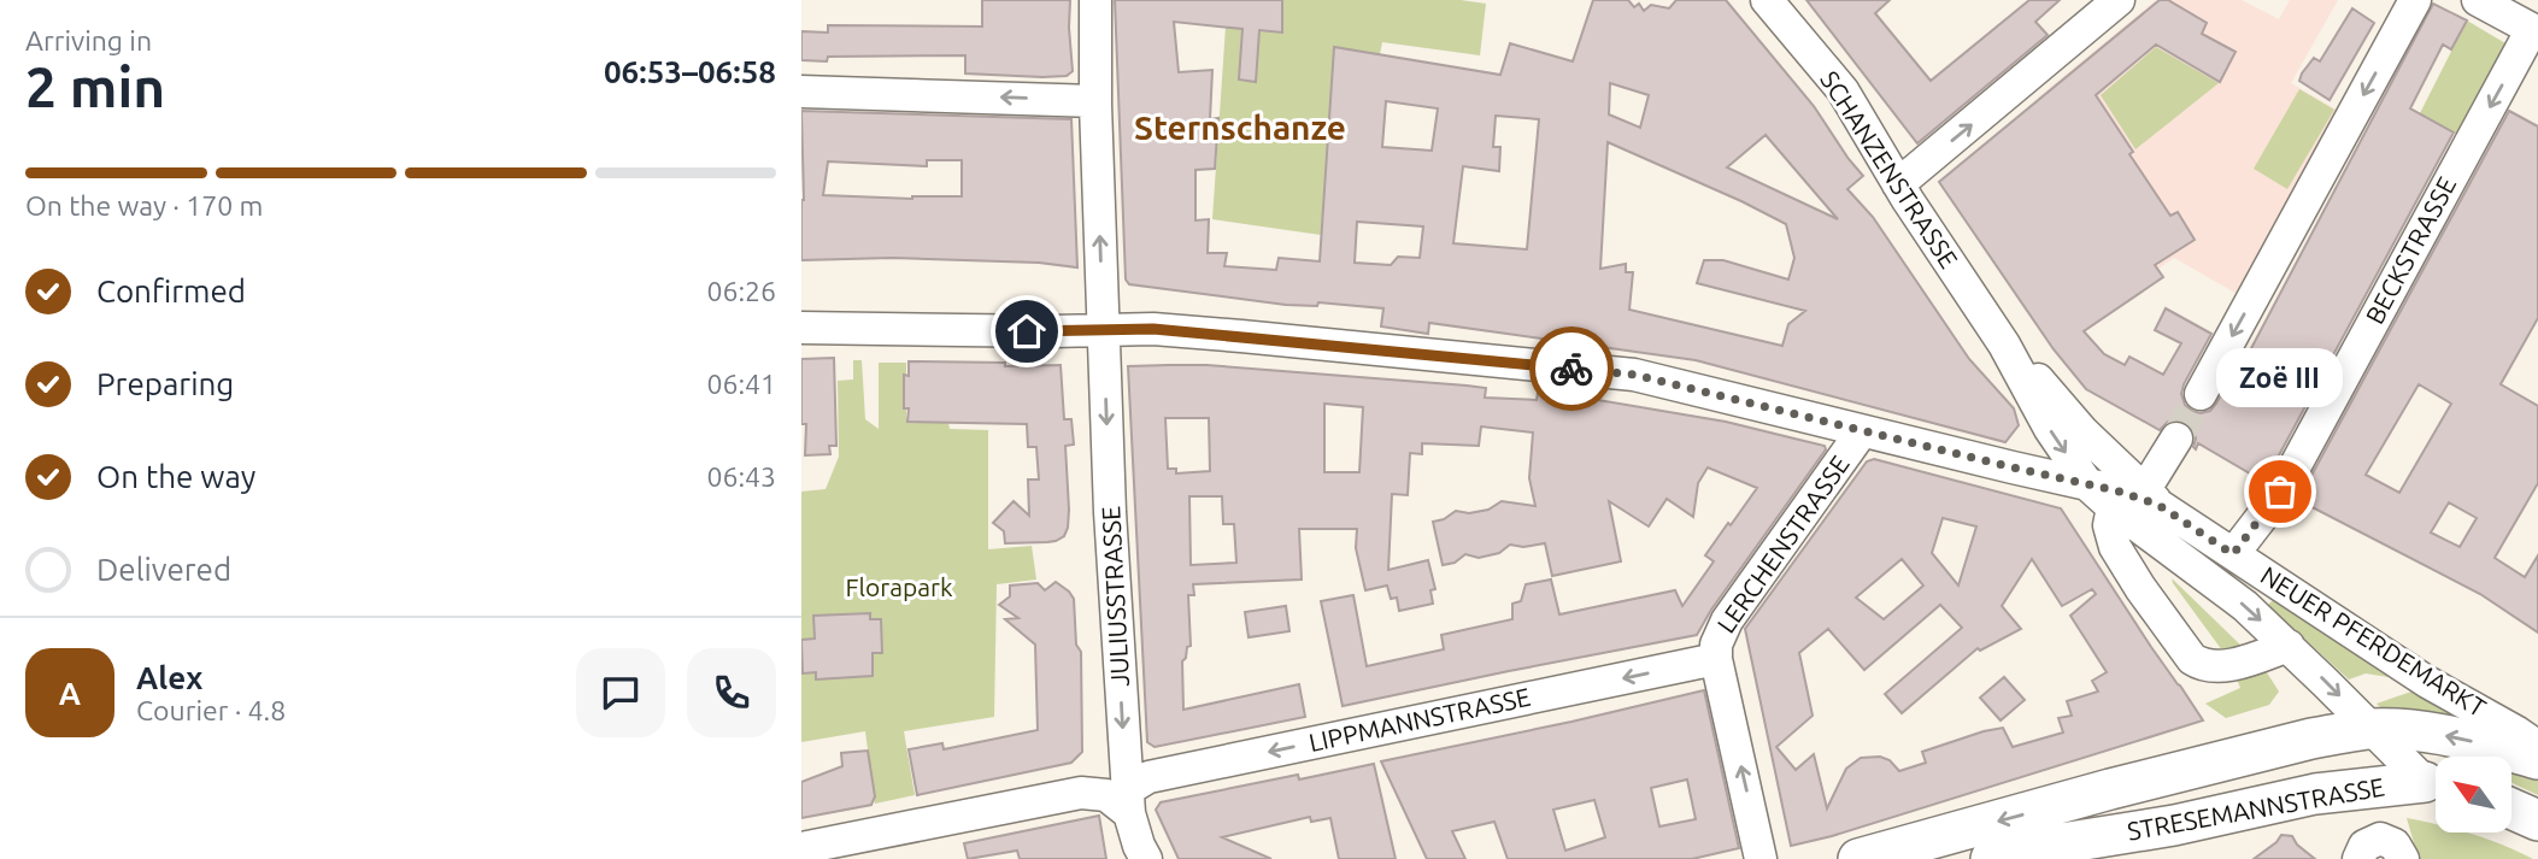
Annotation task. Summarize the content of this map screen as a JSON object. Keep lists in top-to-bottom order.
{
  "streets": {
    "main road": ["NEUER PFERDEMARKT", "STRESEMANNSTRASSE"],
    "street": [
      "SCHANZENSTRASSE",
      "BECKSTRASSE",
      "LERCHENSTRASSE",
      "JULIUSSTRASSE",
      "LIPPMANNSTRASSE"
    ]
  },
  "crossings": [
    ["SCHANZENSTRASSE", "NEUER PFERDEMARKT"],
    ["BECKSTRASSE", "NEUER PFERDEMARKT"],
    ["LERCHENSTRASSE", "LIPPMANNSTRASSE"],
    ["JULIUSSTRASSE", "LIPPMANNSTRASSE"],
    ["NEUER PFERDEMARKT", "STRESEMANNSTRASSE"]
  ],
  "one_way": ["LERCHENSTRASSE", "LIPPMANNSTRASSE"],
  "districts": ["Sternschanze"],
  "parks": ["Florapark"],
  "places": ["Zoë III"],
  "north": "top left",
  "page": {
    "heading": ["2 min", "Arriving in", "06:53–06:58"],
    "panel": ["Alex", "Courier · 4.8"],
    "bar": "On the way · 170 m",
    "list": [
      ["Confirmed", "06:26"],
      ["Preparing", "06:41"],
      ["On the way", "06:43"],
      "Delivered"
    ],
    "bubble": "Zoë III",
    "round": "A"
  }
}
